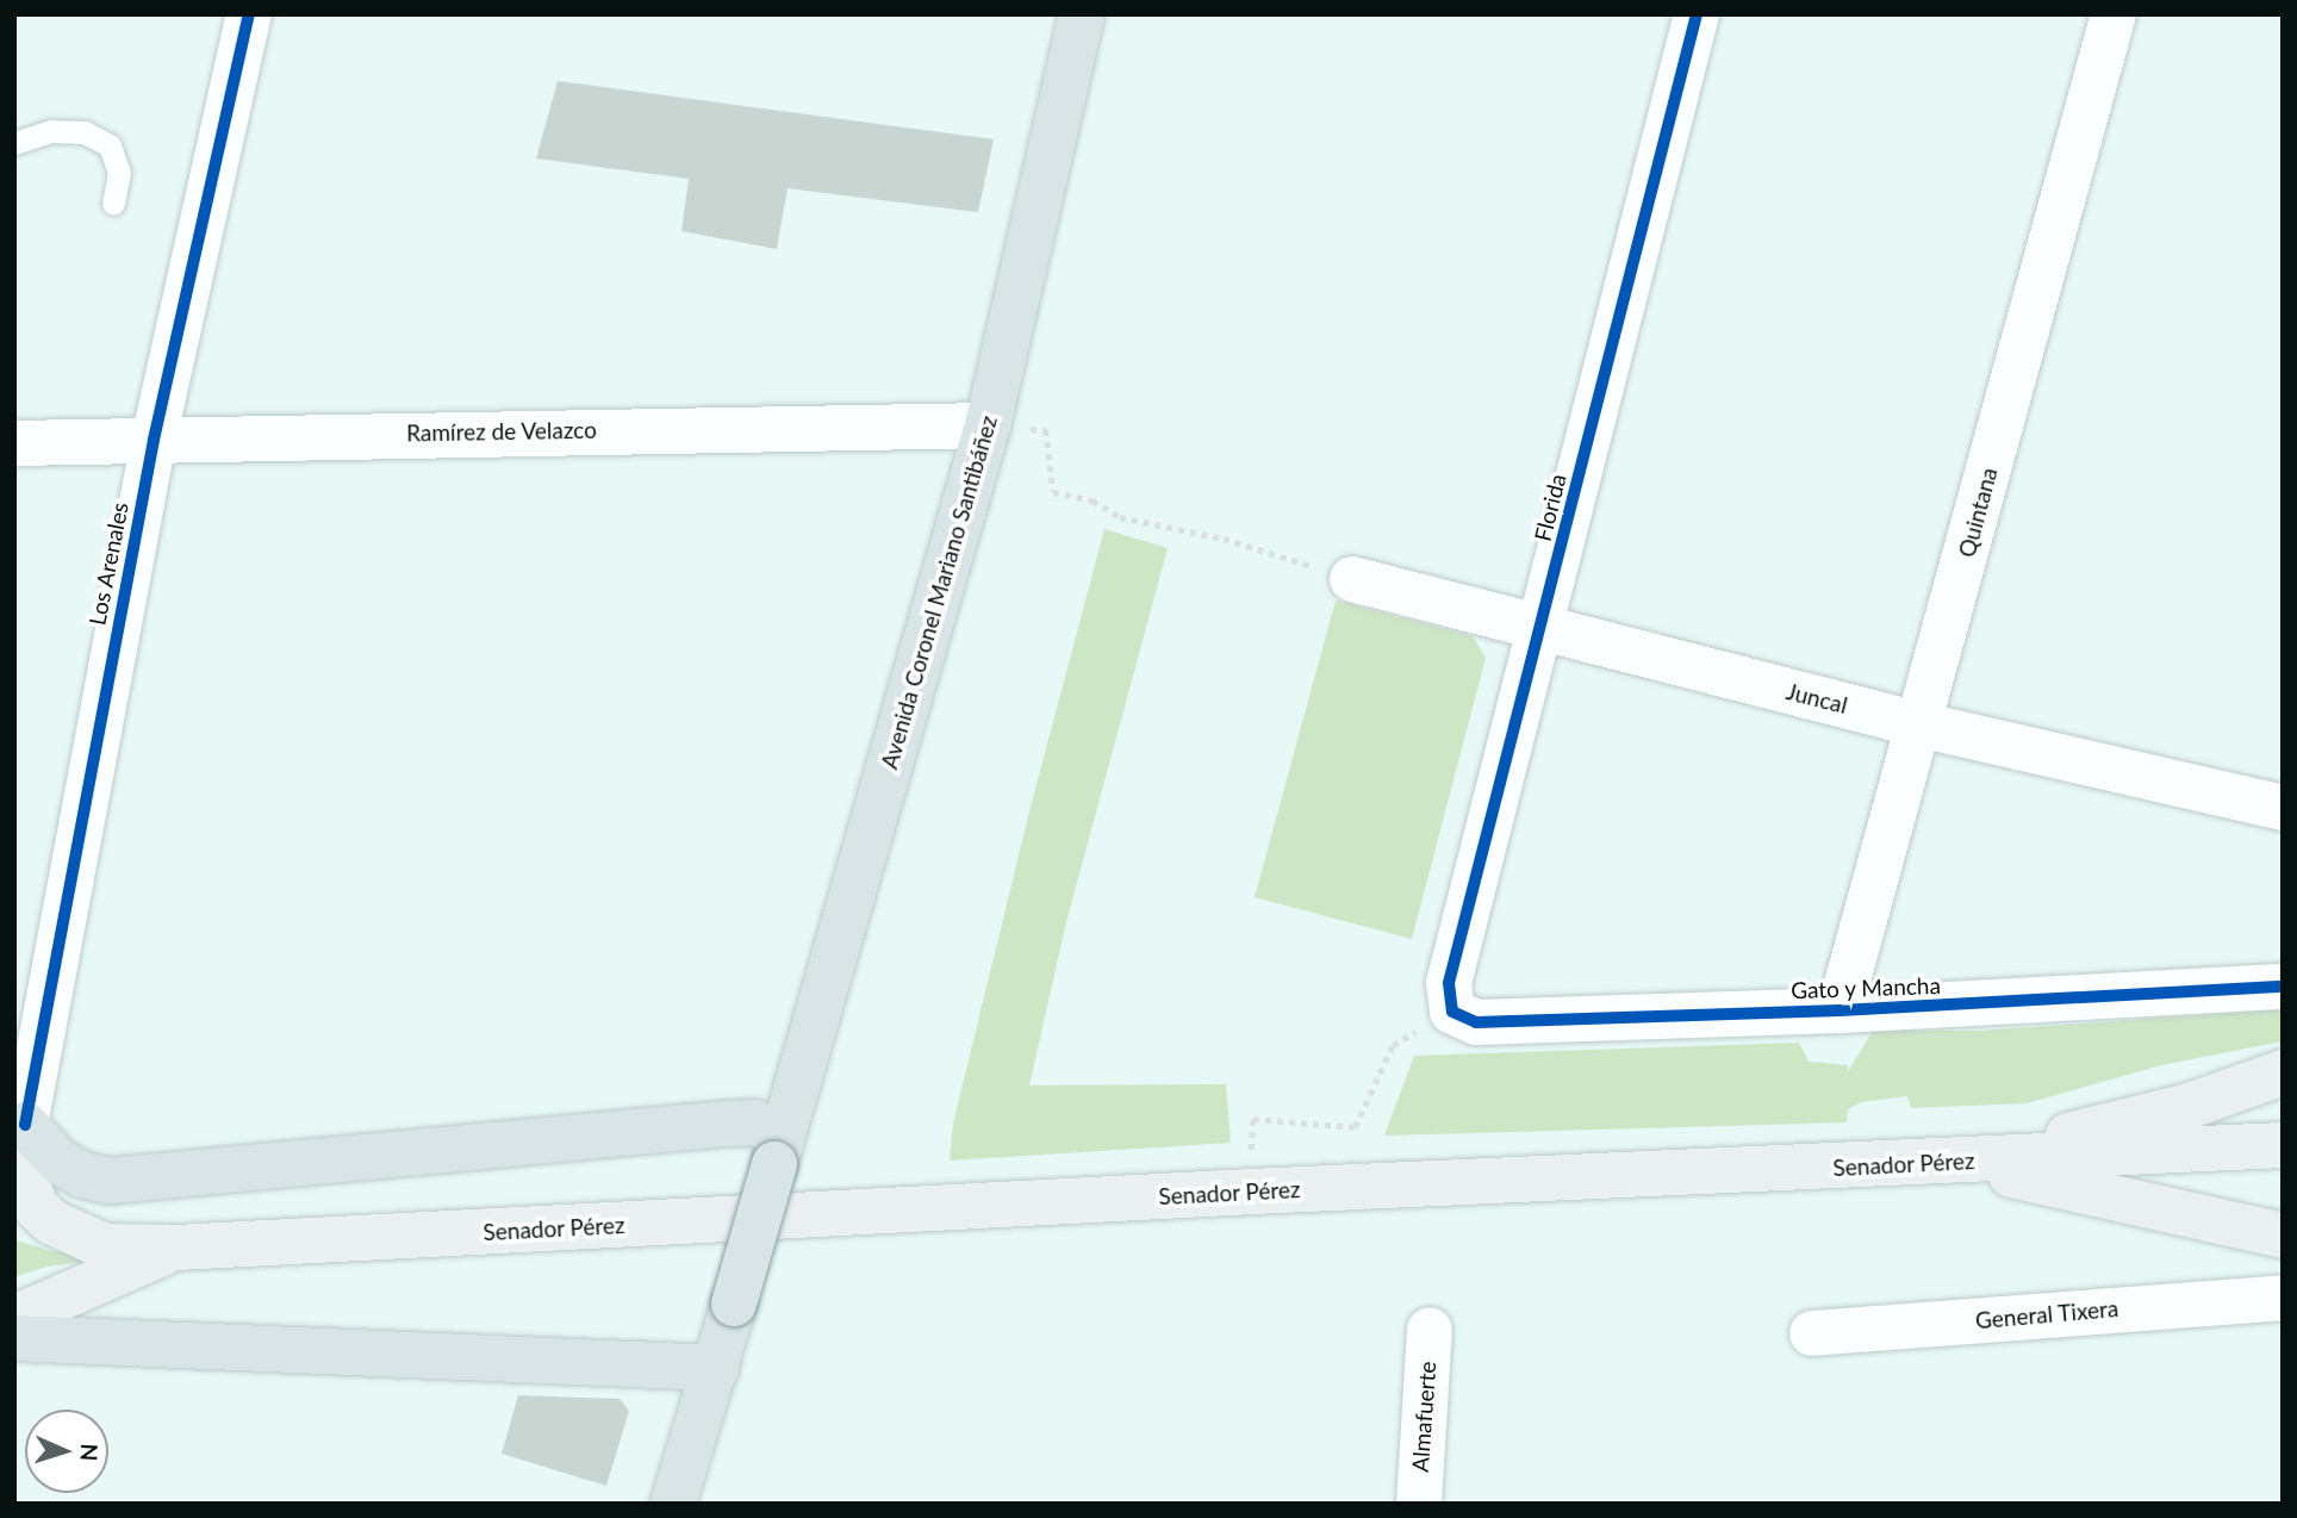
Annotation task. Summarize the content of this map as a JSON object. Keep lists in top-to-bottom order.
{
  "streets": {
    "main road": ["Los Arenales", "Avenida Coronel Mariano Santibáñez", "Senador Pérez"],
    "street": [
      "Ramírez de Velazco",
      "Florida",
      "Quintana",
      "Juncal",
      "Gato y Mancha",
      "General Tixera",
      "Almafuerte"
    ]
  },
  "crossings": [
    ["Ramírez de Velazco", "Los Arenales"],
    ["Ramírez de Velazco", "Avenida Coronel Mariano Santibáñez"],
    ["Florida", "Juncal"],
    ["Florida", "Gato y Mancha"],
    ["Quintana", "Juncal"],
    ["Quintana", "Gato y Mancha"],
    ["Los Arenales", "Senador Pérez"]
  ],
  "north": "right"
}
